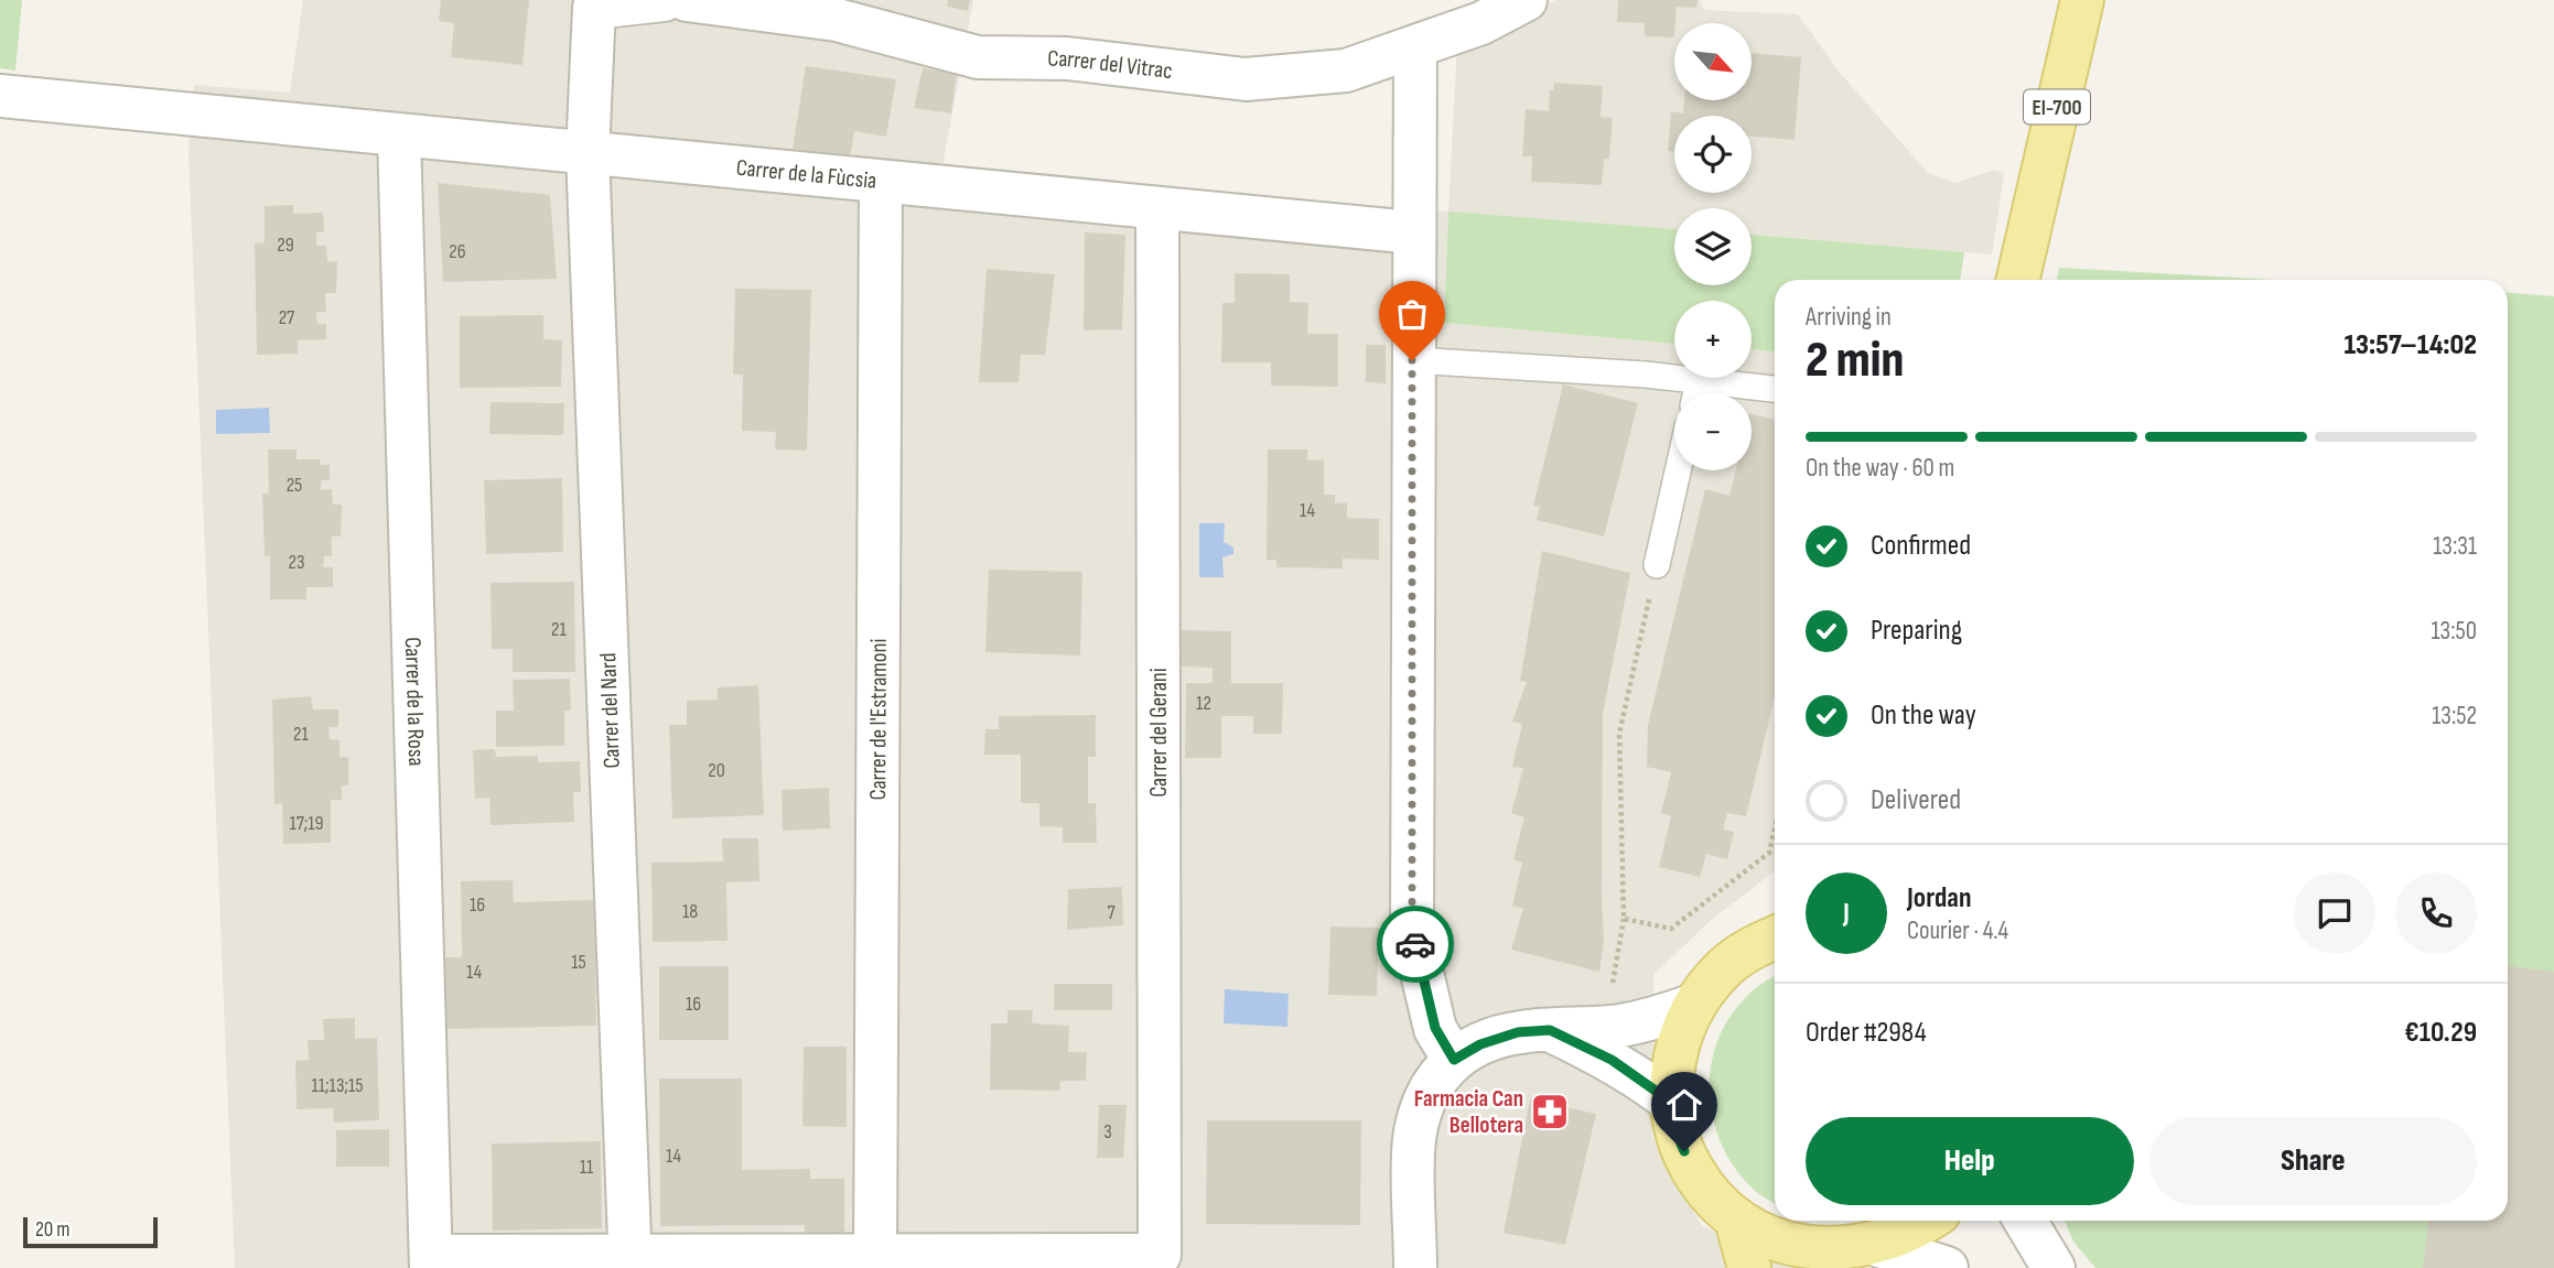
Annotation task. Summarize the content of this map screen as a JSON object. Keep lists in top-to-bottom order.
{
  "streets": {
    "main road": ["EI-700"],
    "street": [
      "Carrer del Vitrac",
      "Carrer de la Fùcsia",
      "Carrer de la Rosa",
      "Carrer del Nard",
      "Carrer de l'Estramoni",
      "Carrer del Gerani"
    ]
  },
  "crossings": [
    ["Carrer de la Fùcsia", "Carrer de la Rosa"],
    ["Carrer de la Fùcsia", "Carrer del Nard"],
    ["Carrer de la Fùcsia", "Carrer de l'Estramoni"],
    ["Carrer de la Fùcsia", "Carrer del Gerani"],
    ["Carrer de l'Estramoni", "Carrer del Gerani"]
  ],
  "places": {
    "pharmacy": ["Farmacia Can Bellotera"]
  },
  "house_numbers": [
    "29",
    "26",
    "27",
    "25",
    "14",
    "23",
    "21",
    "12",
    "21",
    "20",
    "17;19",
    "16",
    "18",
    "7",
    "15",
    "14",
    "16",
    "11;13;15",
    "3",
    "14",
    "11"
  ],
  "scale_bar": "20 m",
  "north": "bottom right",
  "page": {
    "map_buttons": ["+", "−"],
    "heading": ["2 min", "Arriving in", "13:57–14:02"],
    "panel": [
      "Jordan",
      "Courier · 4.4",
      "Order #2984",
      "€10.29"
    ],
    "bar": "On the way · 60 m",
    "list": [
      ["Confirmed", "13:31"],
      ["Preparing", "13:50"],
      ["On the way", "13:52"],
      "Delivered"
    ],
    "round": "J",
    "buttons": ["Help", "Share"],
    "scale": "20 m"
  }
}
